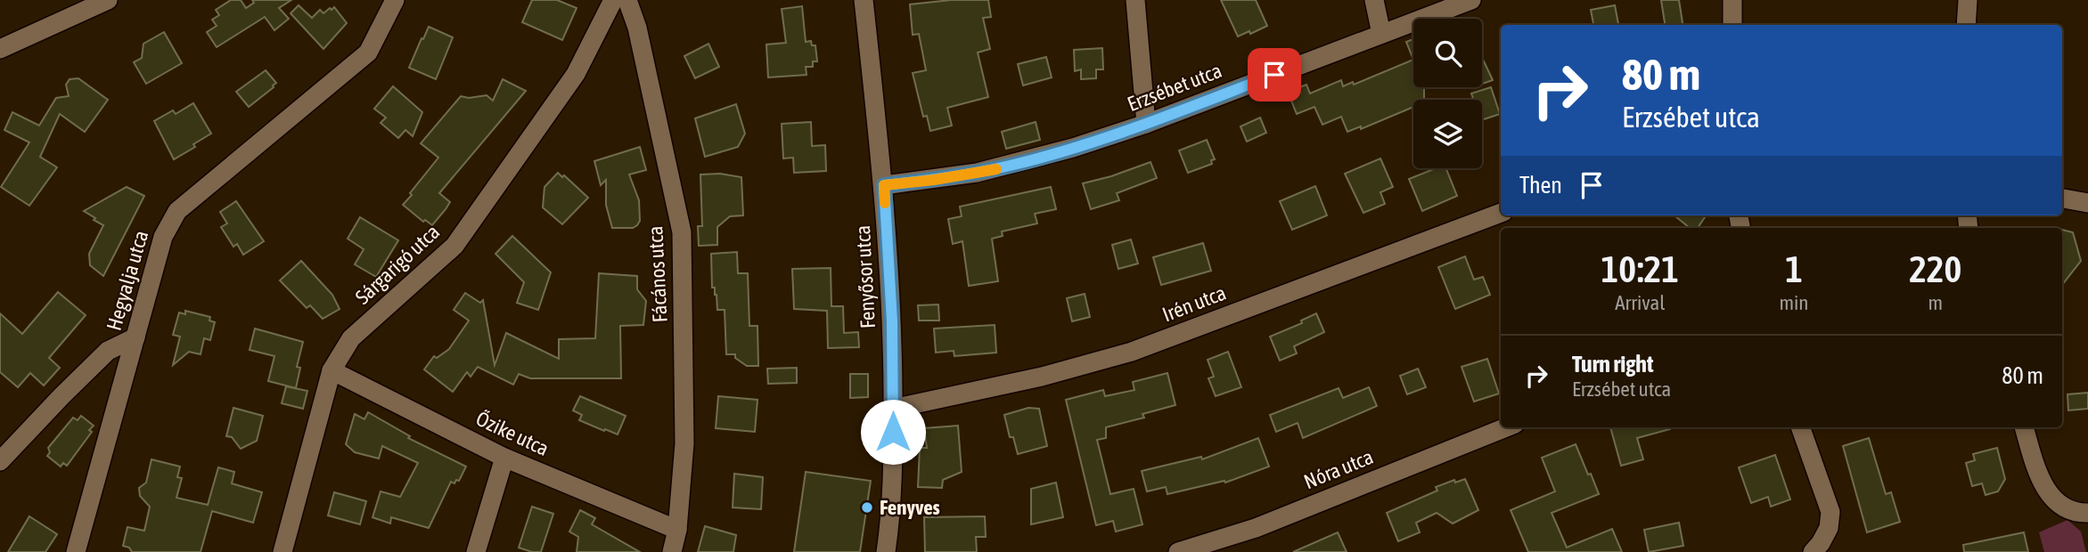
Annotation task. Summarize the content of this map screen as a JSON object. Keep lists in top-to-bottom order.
{
  "streets": {
    "street": [
      "Erzsébet utca",
      "Sárgarigó utca",
      "Fácános utca",
      "Fenyősor utca",
      "Hegyalja utca",
      "Irén utca",
      "Őzike utca",
      "Nóra utca"
    ]
  },
  "crossings": [
    ["Erzsébet utca", "Fenyősor utca"],
    ["Sárgarigó utca", "Őzike utca"],
    ["Fácános utca", "Őzike utca"],
    ["Fenyősor utca", "Irén utca"]
  ],
  "places": ["Fenyves"],
  "page": {
    "turn": ["80 m", "Erzsébet utca"],
    "then": "Then",
    "eta": [
      "10:21",
      "Arrival",
      "1",
      "min",
      "220",
      "m"
    ],
    "list": [
      {
        "name": "Turn right",
        "note": "Erzsébet utca",
        "value": "80 m"
      }
    ]
  }
}
